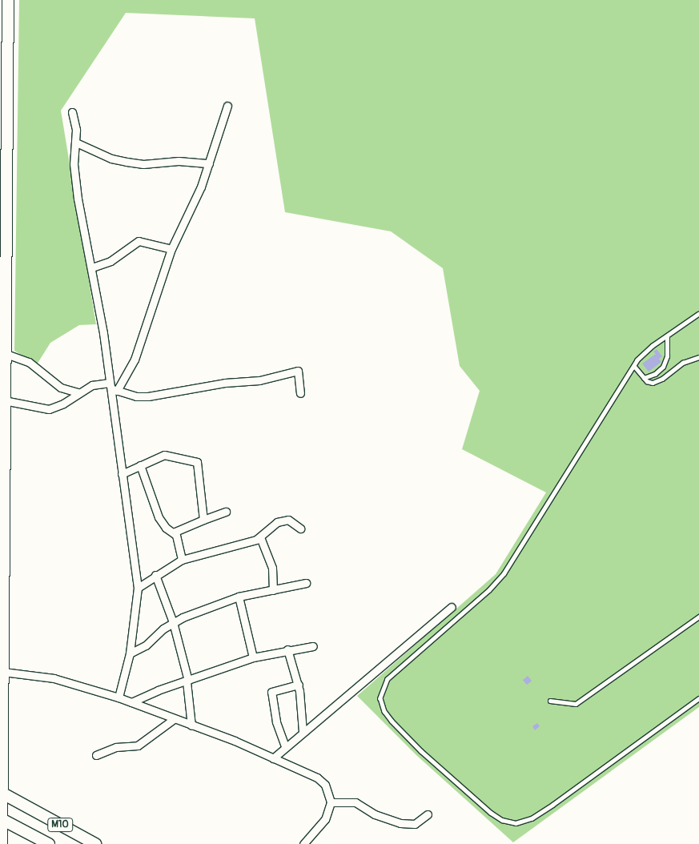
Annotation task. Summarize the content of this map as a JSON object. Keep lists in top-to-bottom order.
{
  "streets": {
    "main road": ["M10"]
  }
}
